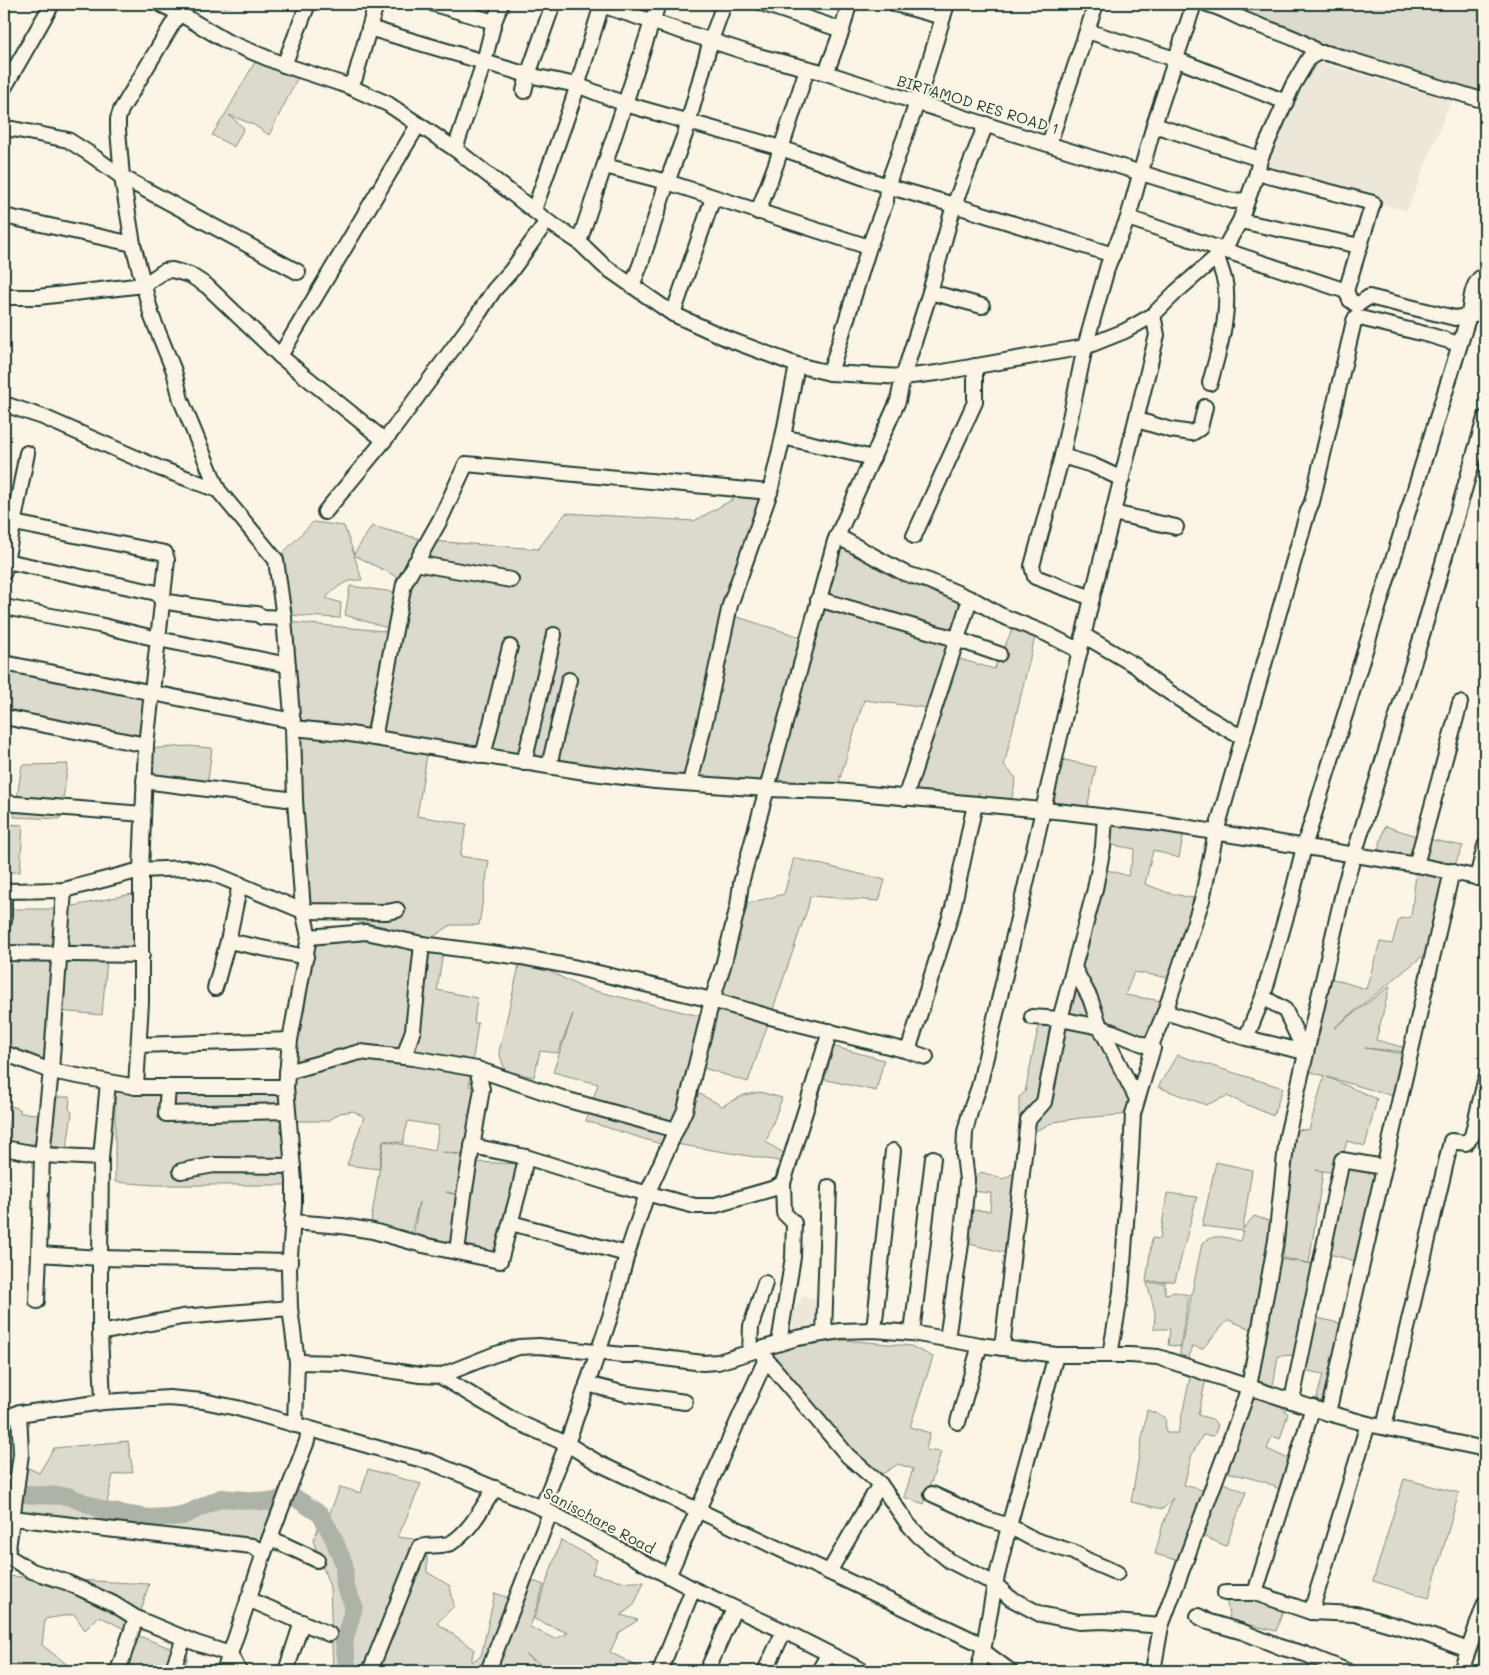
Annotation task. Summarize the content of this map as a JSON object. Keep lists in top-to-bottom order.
{
  "streets": {
    "street": ["BIRTAMOD RES ROAD 1", "Sanischare Road"]
  }
}
